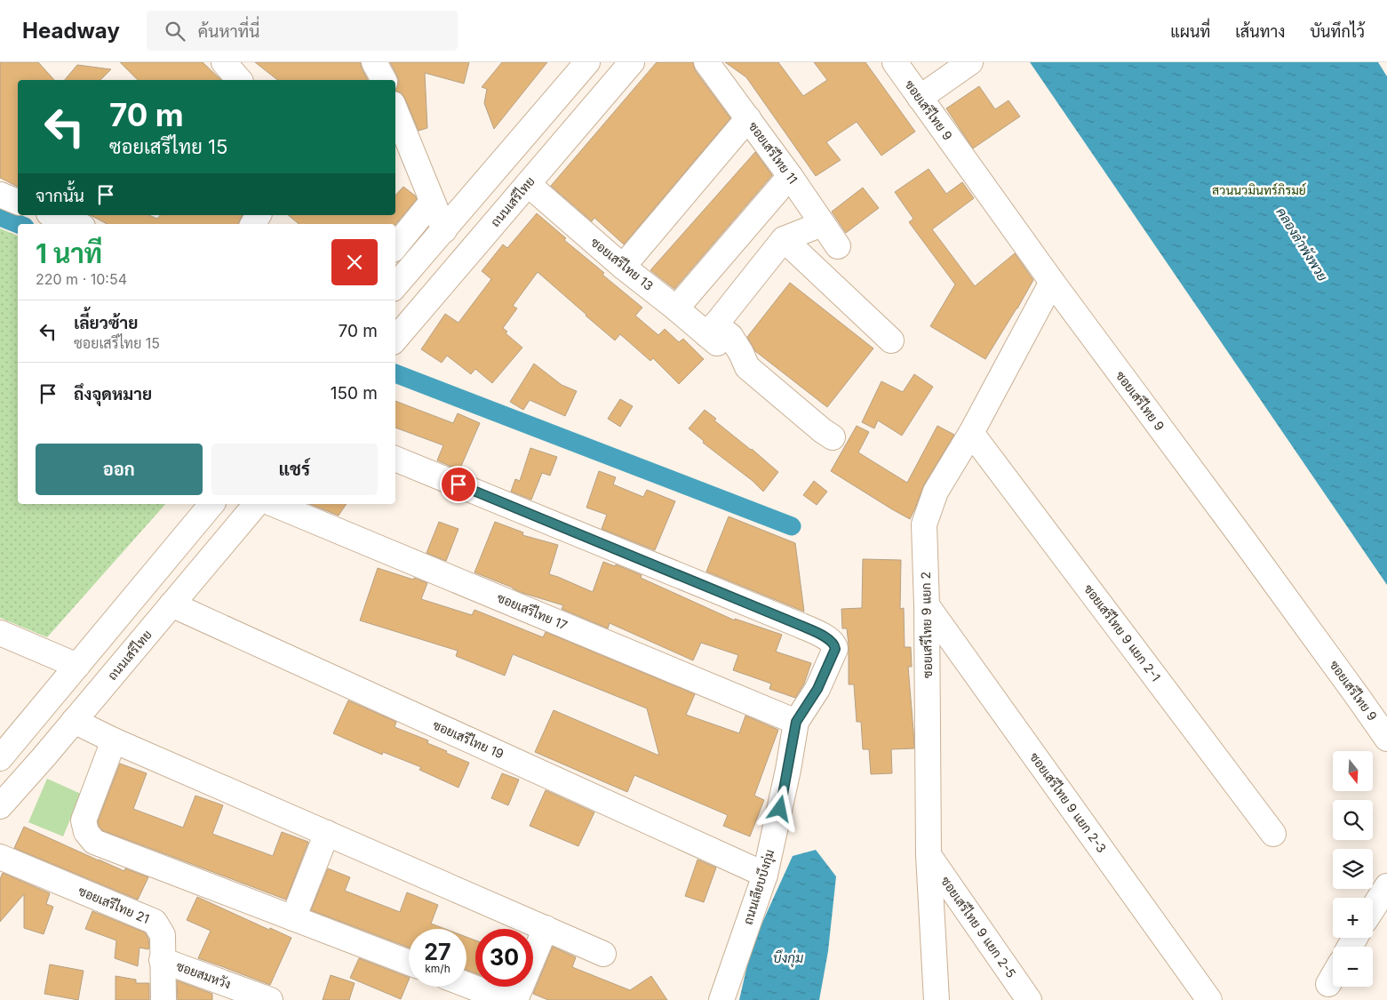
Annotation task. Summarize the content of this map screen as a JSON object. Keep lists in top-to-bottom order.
{
  "streets": {
    "street": [
      "ซอยเสรีไทย 9",
      "ซอยเสรีไทย 11",
      "ถนนเสรีไทย",
      "ซอยเสรีไทย 13",
      "ซอยเสรีไทย 17",
      "ซอยเสรีไทย 9 แยก 2",
      "ซอยเสรีไทย 9 แยก 2-1",
      "ซอยเสรีไทย 19",
      "ซอยเสรีไทย 9 แยก 2-3",
      "ถนนเลียบบึงกุ่ม",
      "ซอยเสรีไทย 21",
      "ซอยเสรีไทย 9 แยก 2-5",
      "ซอยสมหวัง"
    ]
  },
  "crossings": [
    ["ซอยเสรีไทย 9", "ซอยเสรีไทย 9 แยก 2"],
    ["ถนนเสรีไทย", "ซอยเสรีไทย 13"],
    ["ถนนเสรีไทย", "ซอยเสรีไทย 19"],
    ["ซอยเสรีไทย 17", "ถนนเลียบบึงกุ่ม"],
    ["ซอยเสรีไทย 9 แยก 2", "ซอยเสรีไทย 9 แยก 2-1"],
    ["ซอยเสรีไทย 9 แยก 2", "ซอยเสรีไทย 9 แยก 2-3"],
    ["ซอยเสรีไทย 9 แยก 2", "ซอยเสรีไทย 9 แยก 2-5"],
    ["ซอยเสรีไทย 19", "ถนนเลียบบึงกุ่ม"],
    ["ซอยเสรีไทย 21", "ซอยสมหวัง"]
  ],
  "water": ["คลองลำพังพวย", "บึงกุ่ม"],
  "parks": ["สวนนวมินทร์ภิรมย์"],
  "north": "bottom",
  "page": {
    "header": "Headway",
    "search": "ค้นหาที่นี่",
    "nav": ["แผนที่", "เส้นทาง", "บันทึกไว้"],
    "turn": ["70 m", "ซอยเสรีไทย 15"],
    "then": "จากนั้น",
    "heading": ["1 นาที", "220 m · 10:54"],
    "list": [
      {
        "name": "เลี้ยวซ้าย",
        "note": "ซอยเสรีไทย 15",
        "value": "70 m"
      },
      {
        "name": "ถึงจุดหมาย",
        "value": "150 m"
      }
    ],
    "buttons": ["ออก", "แชร์"],
    "map_buttons": ["+", "−"],
    "speed": "27 km/h",
    "limit": "30"
  }
}
